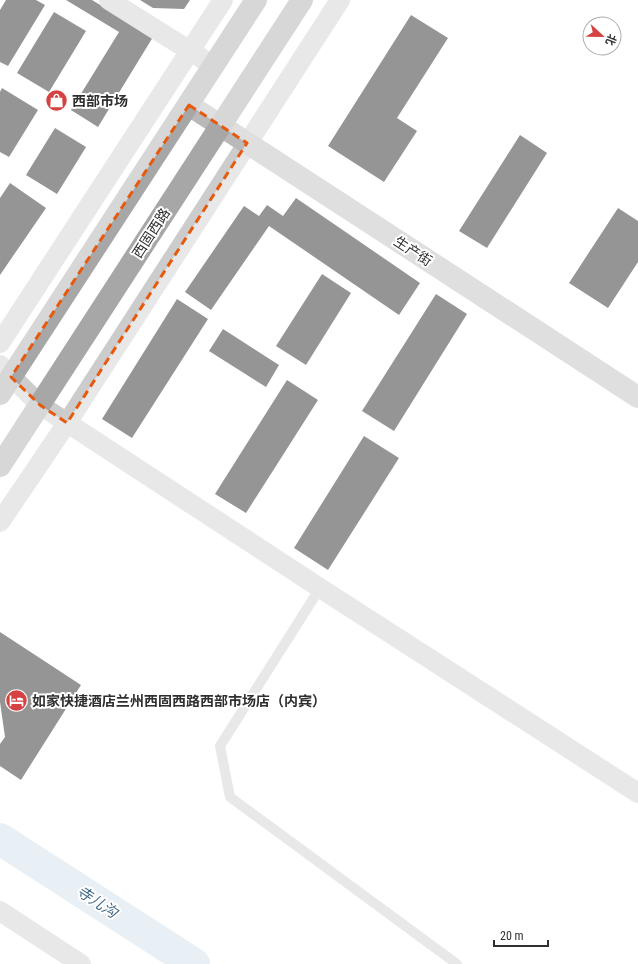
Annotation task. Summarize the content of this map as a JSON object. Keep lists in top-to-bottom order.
{
  "streets": {
    "main road": ["西固西路"],
    "street": ["生产街"]
  },
  "crossings": [
    ["西固西路", "生产街"]
  ],
  "water": ["寺儿沟"],
  "places": {
    "shop": ["西部市场"],
    "hotel": ["如家快捷酒店兰州西固西路西部市场店（内宾）"]
  },
  "scale_bar": "20 m",
  "north": "right"
}
